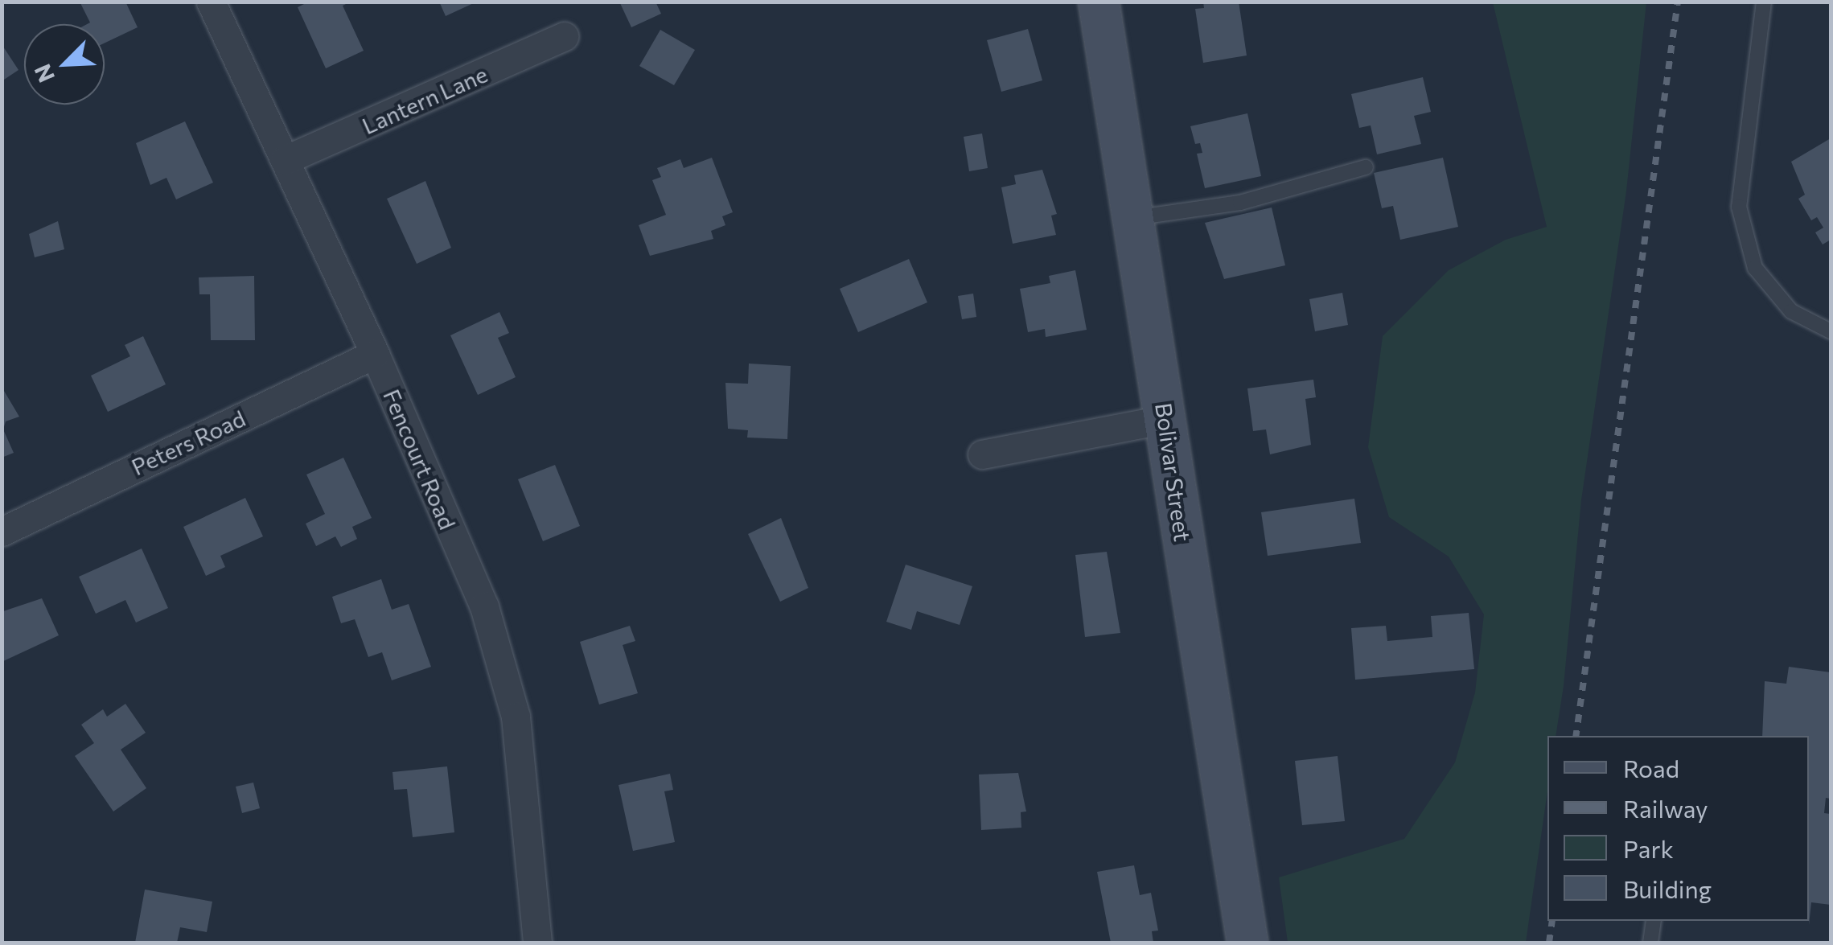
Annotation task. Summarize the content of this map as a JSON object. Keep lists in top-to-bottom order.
{
  "streets": {
    "street": [
      "Lantern Lane",
      "Peters Road",
      "Fencourt Road",
      "Bolivar Street"
    ]
  },
  "crossings": [
    ["Lantern Lane", "Fencourt Road"],
    ["Peters Road", "Fencourt Road"]
  ],
  "legend": [
    "Road",
    "Railway",
    "Park",
    "Building"
  ],
  "north": "bottom left"
}
